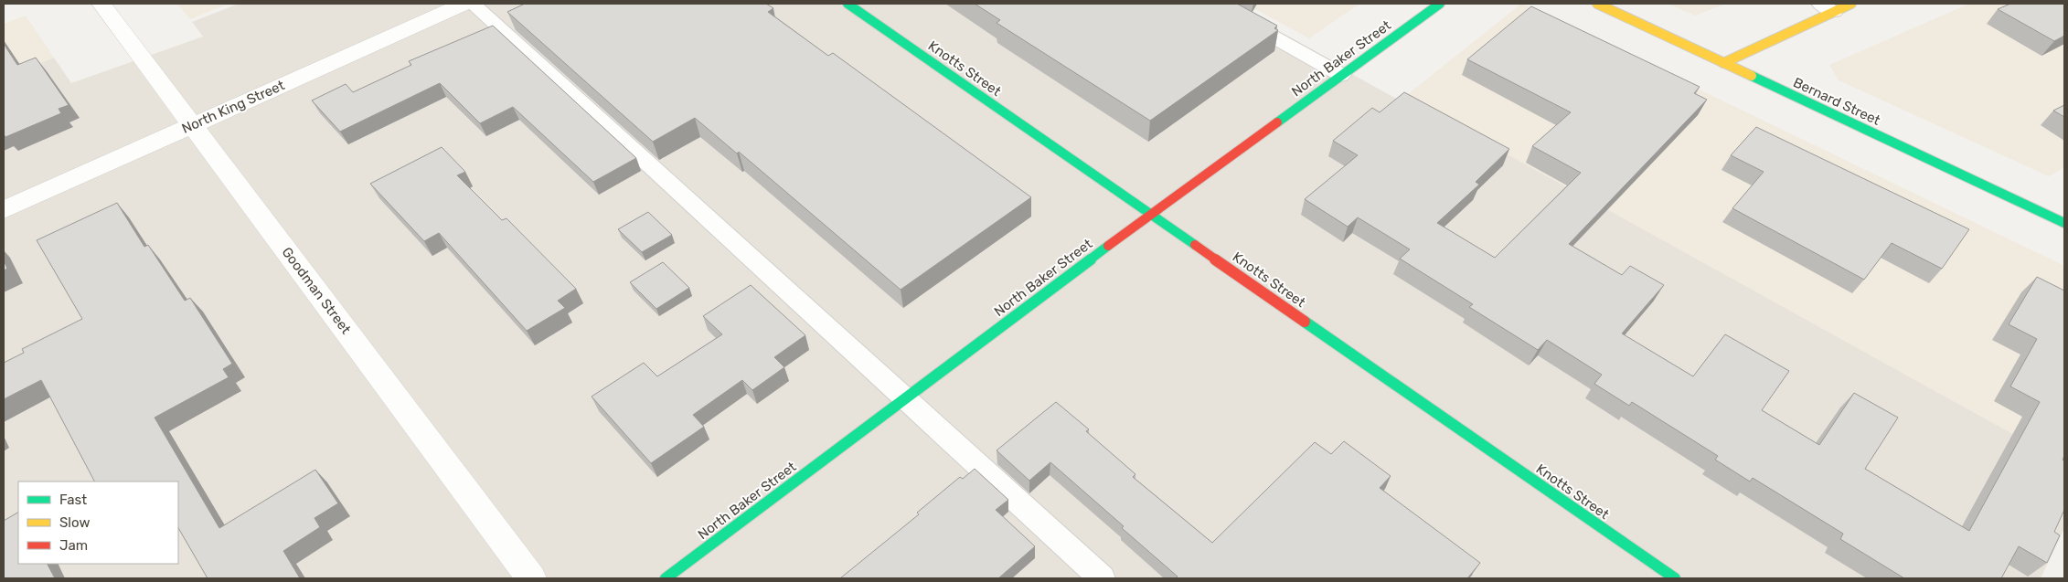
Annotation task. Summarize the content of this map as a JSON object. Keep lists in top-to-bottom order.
{
  "streets": {
    "street": [
      "North Baker Street",
      "Knotts Street",
      "Bernard Street",
      "North King Street",
      "Goodman Street"
    ]
  },
  "crossings": [
    ["North Baker Street", "Knotts Street"],
    ["North King Street", "Goodman Street"]
  ],
  "legend": ["Fast", "Slow", "Jam"]
}
